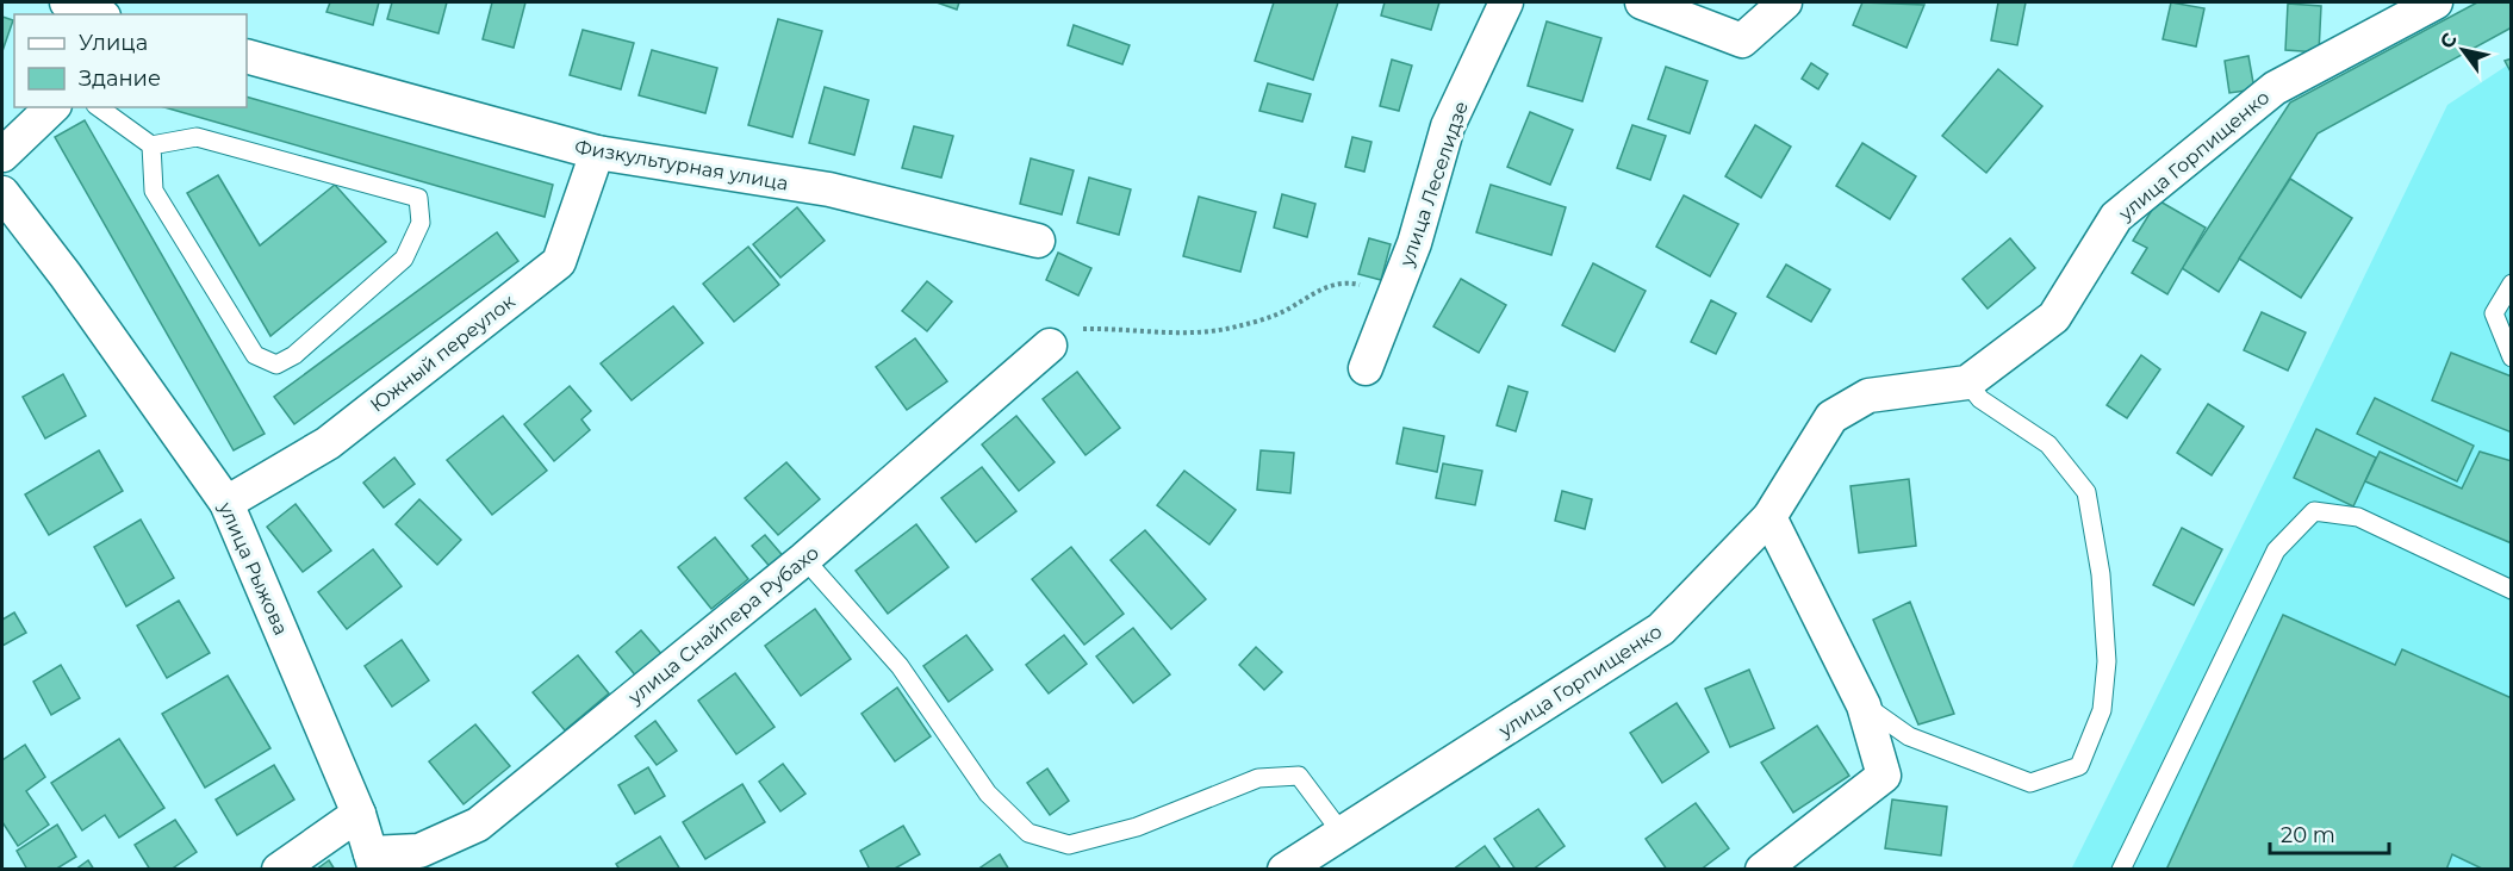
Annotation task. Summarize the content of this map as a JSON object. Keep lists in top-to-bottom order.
{
  "streets": {
    "street": [
      "улица Горпищенко",
      "Физкультурная улица",
      "улица Леселидзе",
      "Южный переулок",
      "улица Рыжова",
      "улица Снайпера Рубахо"
    ]
  },
  "crossings": [
    ["Физкультурная улица", "Южный переулок"],
    ["Южный переулок", "улица Рыжова"],
    ["улица Рыжова", "улица Снайпера Рубахо"]
  ],
  "legend": ["Улица", "Здание"],
  "scale_bar": "20 m",
  "north": "top left"
}
